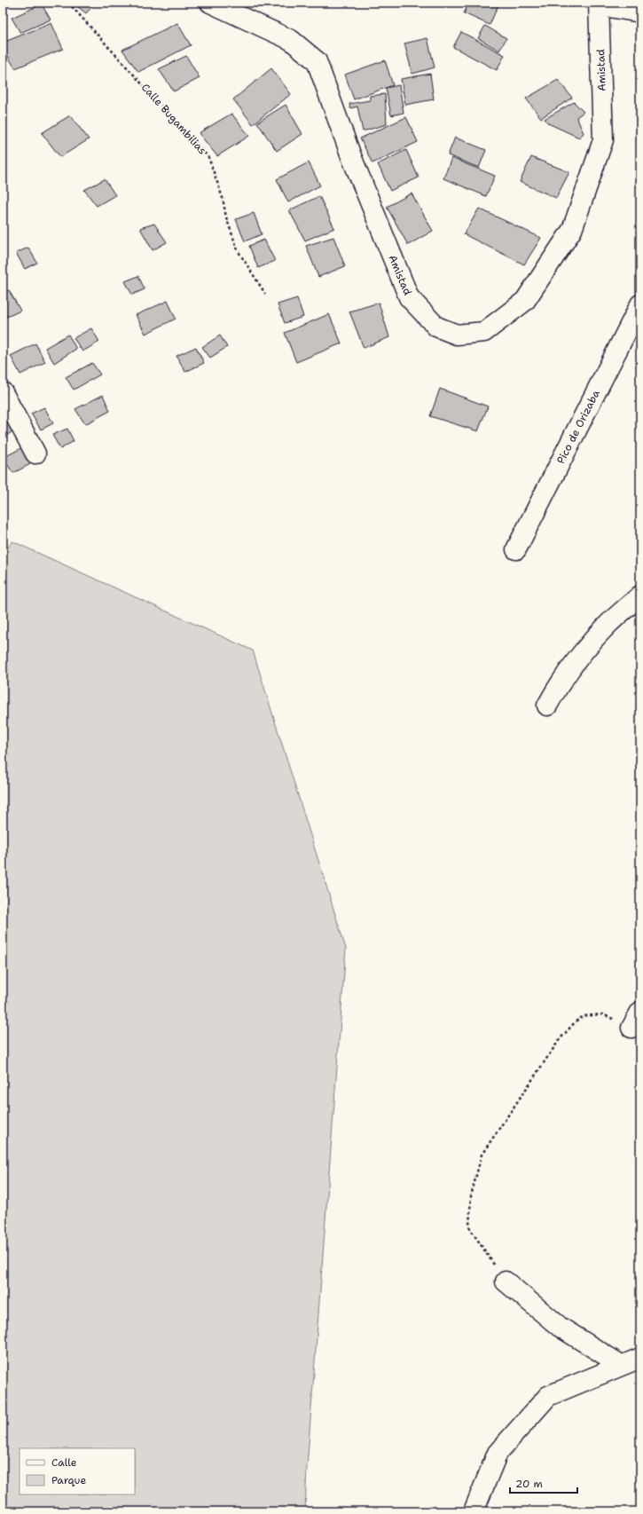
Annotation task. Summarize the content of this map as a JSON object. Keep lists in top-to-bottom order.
{
  "streets": {
    "street": ["Amistad", "Pico de Orizaba"],
    "path": ["Calle Bugambilias"]
  },
  "legend": ["Calle", "Parque"],
  "scale_bar": "20 m"
}
